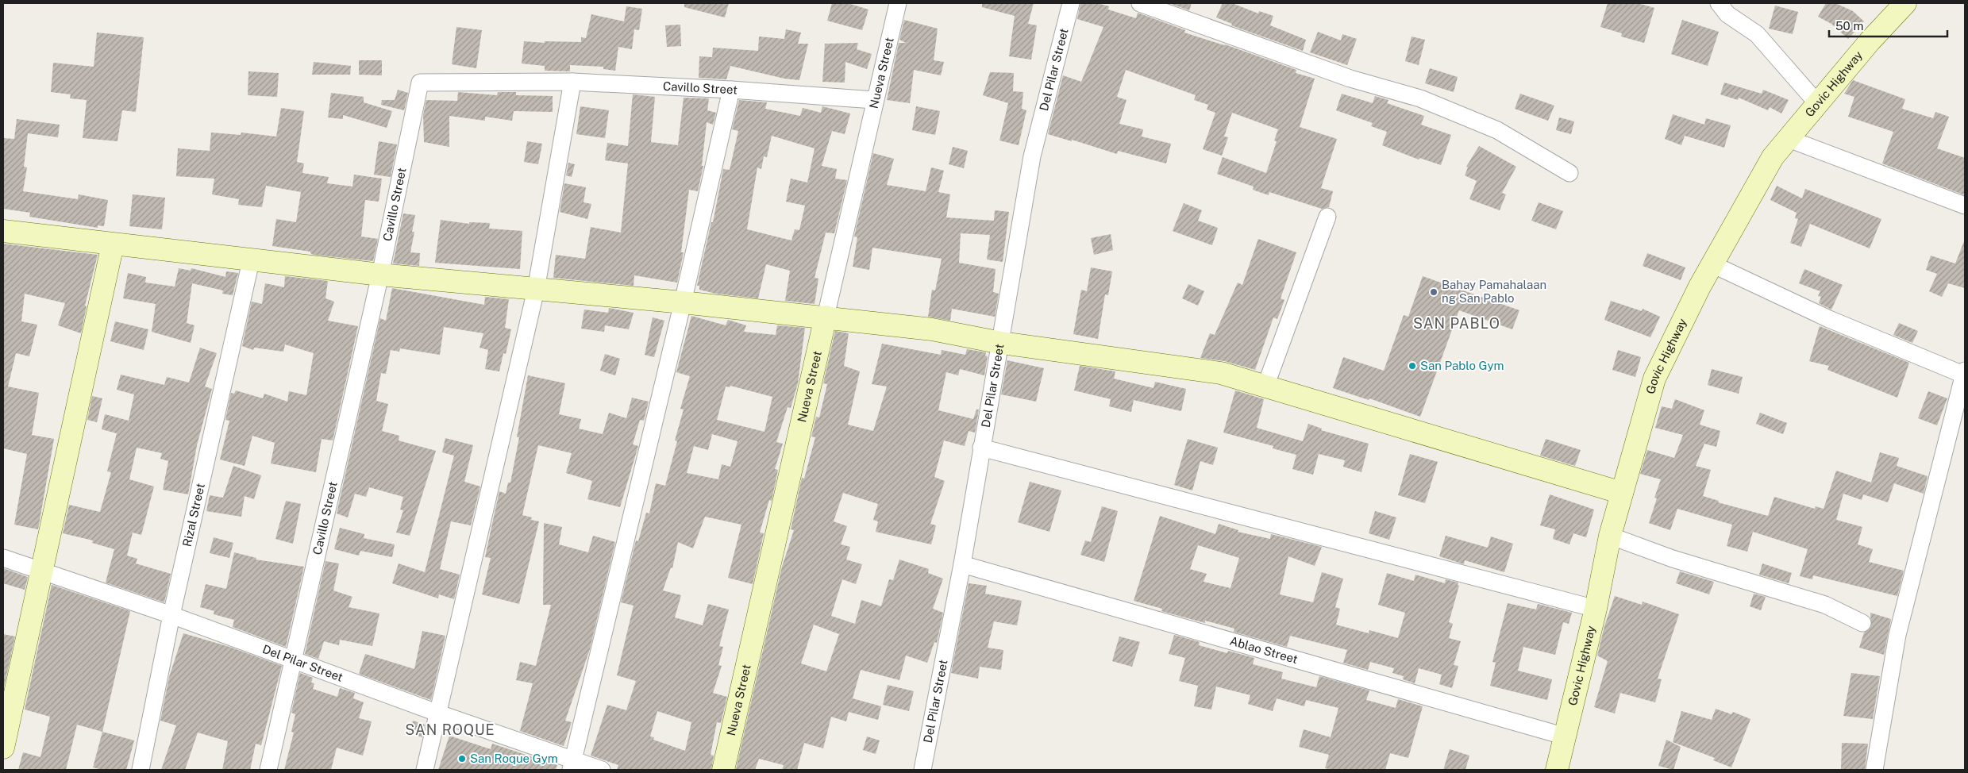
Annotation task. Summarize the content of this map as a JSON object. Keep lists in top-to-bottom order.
{
  "streets": {
    "main road": ["Nueva Street", "Govic Highway"],
    "street": [
      "Del Pilar Street",
      "Cavillo Street",
      "Rizal Street",
      "Ablao Street"
    ]
  },
  "crossings": [
    ["Del Pilar Street", "Cavillo Street"],
    ["Del Pilar Street", "Rizal Street"],
    ["Del Pilar Street", "Ablao Street"],
    ["Nueva Street", "Cavillo Street"],
    ["Govic Highway", "Ablao Street"]
  ],
  "districts": ["SAN PABLO", "SAN ROQUE"],
  "places": ["Bahay Pamahalaan ng San Pablo", "San Pablo Gym", "San Roque Gym"],
  "scale_bar": "50 m"
}
